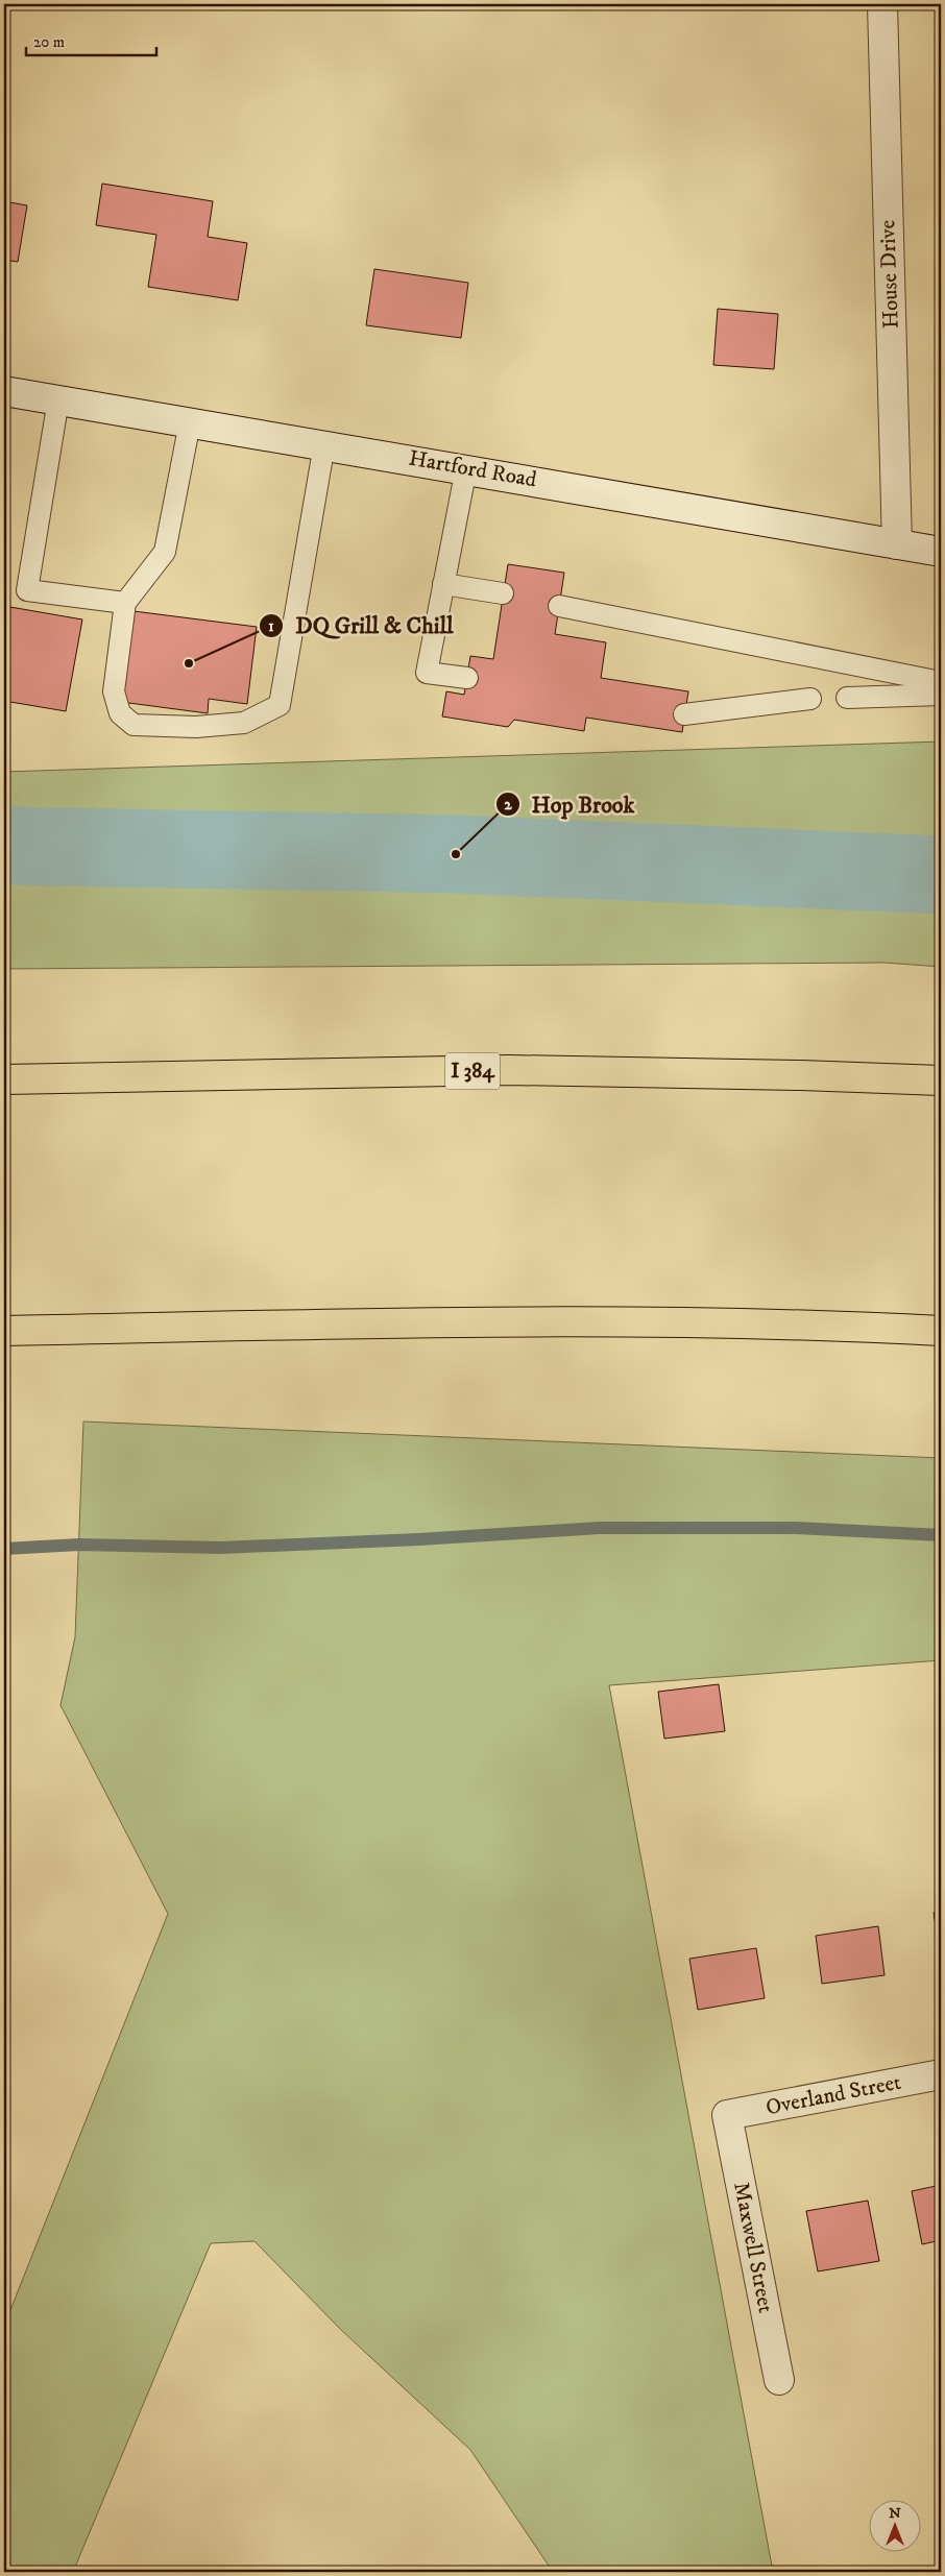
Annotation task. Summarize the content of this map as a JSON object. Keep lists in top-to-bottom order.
{
  "streets": {
    "highway": ["I 384"],
    "street": [
      "House Drive",
      "Hartford Road",
      "Overland Street",
      "Maxwell Street"
    ]
  },
  "crossings": [
    ["House Drive", "Hartford Road"],
    ["Overland Street", "Maxwell Street"]
  ],
  "places": ["DQ Grill & Chill", "Hop Brook"],
  "scale_bar": "20 m",
  "north": "top"
}
